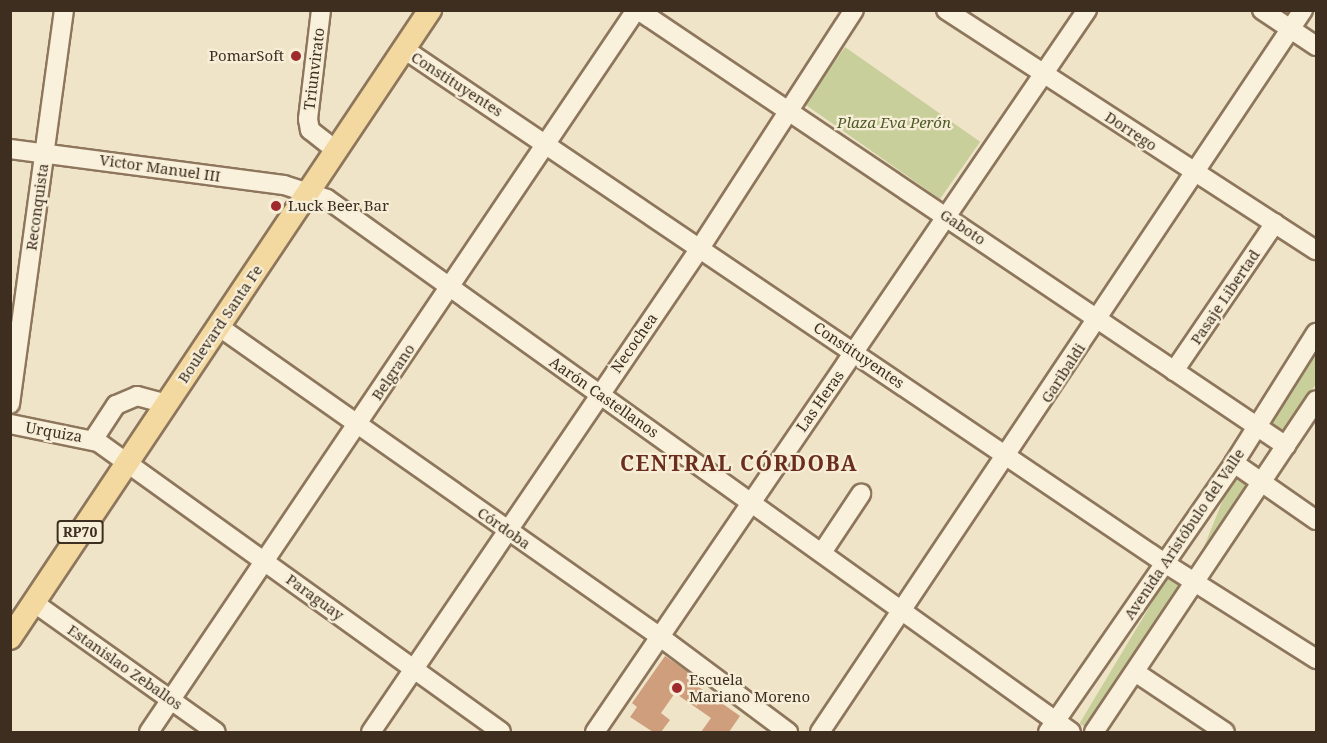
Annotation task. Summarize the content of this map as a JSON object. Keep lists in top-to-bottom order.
{
  "streets": {
    "main road": ["Boulevard Santa Fe", "RP70"],
    "street": [
      "Triunvirato",
      "Constituyentes",
      "Dorrego",
      "Victor Manuel III",
      "Reconquista",
      "Gaboto",
      "Pasaje Libertad",
      "Necochea",
      "Belgrano",
      "Garibaldi",
      "Aarón Castellanos",
      "Las Heras",
      "Urquiza",
      "Córdoba",
      "Avenida Aristóbulo del Valle",
      "Paraguay",
      "Estanislao Zeballos"
    ]
  },
  "crossings": [
    ["Triunvirato", "Boulevard Santa Fe"],
    ["Constituyentes", "Boulevard Santa Fe"],
    ["Constituyentes", "Necochea"],
    ["Constituyentes", "Belgrano"],
    ["Constituyentes", "Garibaldi"],
    ["Constituyentes", "Las Heras"],
    ["Constituyentes", "Avenida Aristóbulo del Valle"],
    ["Dorrego", "Pasaje Libertad"],
    ["Dorrego", "Garibaldi"],
    ["Dorrego", "Las Heras"],
    ["Victor Manuel III", "Reconquista"],
    ["Victor Manuel III", "Boulevard Santa Fe"],
    ["Victor Manuel III", "Aarón Castellanos"],
    ["Gaboto", "Pasaje Libertad"],
    ["Gaboto", "Necochea"],
    ["Gaboto", "Belgrano"],
    ["Gaboto", "Garibaldi"],
    ["Gaboto", "Las Heras"],
    ["Gaboto", "Avenida Aristóbulo del Valle"],
    ["Boulevard Santa Fe", "Aarón Castellanos"],
    ["Boulevard Santa Fe", "Urquiza"],
    ["Boulevard Santa Fe", "Córdoba"],
    ["Boulevard Santa Fe", "Paraguay"],
    ["Boulevard Santa Fe", "Estanislao Zeballos"],
    ["Necochea", "Aarón Castellanos"],
    ["Necochea", "Córdoba"],
    ["Necochea", "Paraguay"],
    ["Belgrano", "Aarón Castellanos"],
    ["Belgrano", "Córdoba"],
    ["Belgrano", "Paraguay"],
    ["Belgrano", "Estanislao Zeballos"],
    ["Garibaldi", "Aarón Castellanos"],
    ["Aarón Castellanos", "Las Heras"],
    ["Aarón Castellanos", "Avenida Aristóbulo del Valle"],
    ["Las Heras", "Córdoba"],
    ["Urquiza", "Paraguay"]
  ],
  "districts": ["CENTRAL CÓRDOBA"],
  "parks": ["Plaza Eva Perón"],
  "places": ["PomarSoft", "Luck Beer Bar", "Escuela Mariano Moreno"]
}
